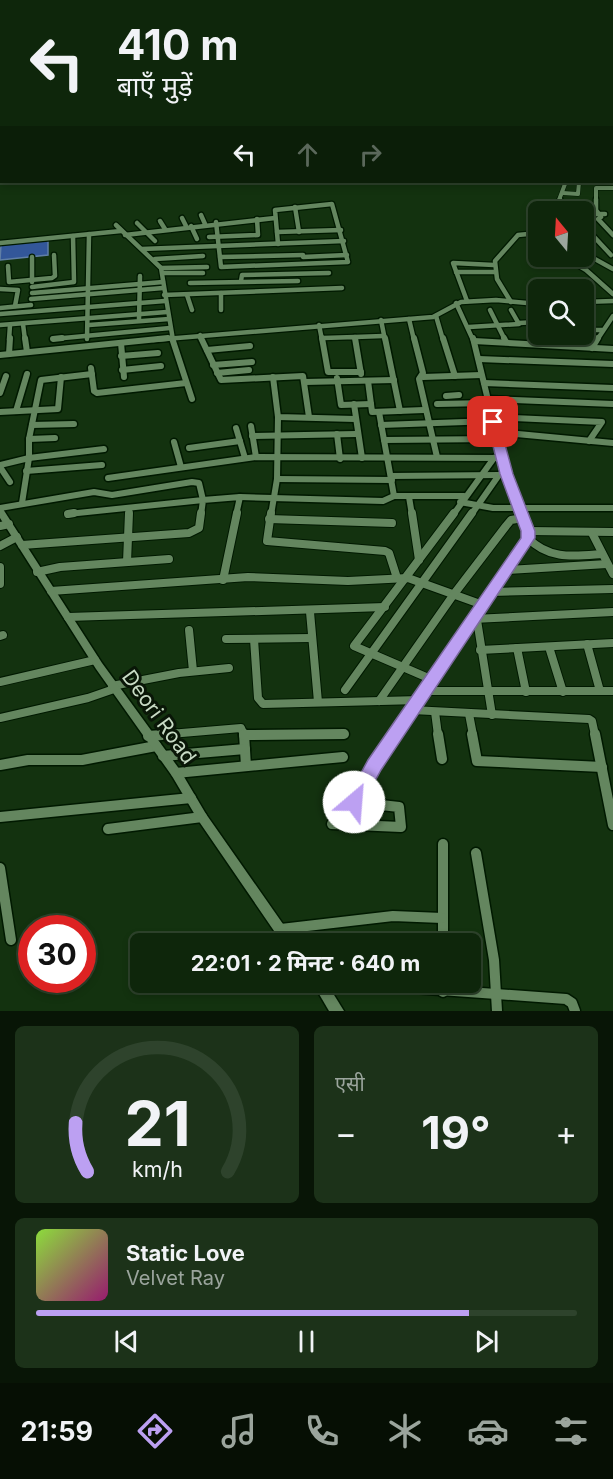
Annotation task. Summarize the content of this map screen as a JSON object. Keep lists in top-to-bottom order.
{
  "streets": {
    "street": ["Deori Road"]
  },
  "north": "top",
  "page": {
    "turn": ["410 m", "बाएँ मुड़ें"],
    "limit": "30",
    "trip": "22:01 · 2 मिनट · 640 m",
    "tile": "एसी",
    "heat": ["−", "19°", "+"],
    "song": ["Static Love", "Velvet Ray"],
    "tabs": "21:59",
    "gauge": ["21", "km/h"]
  }
}
